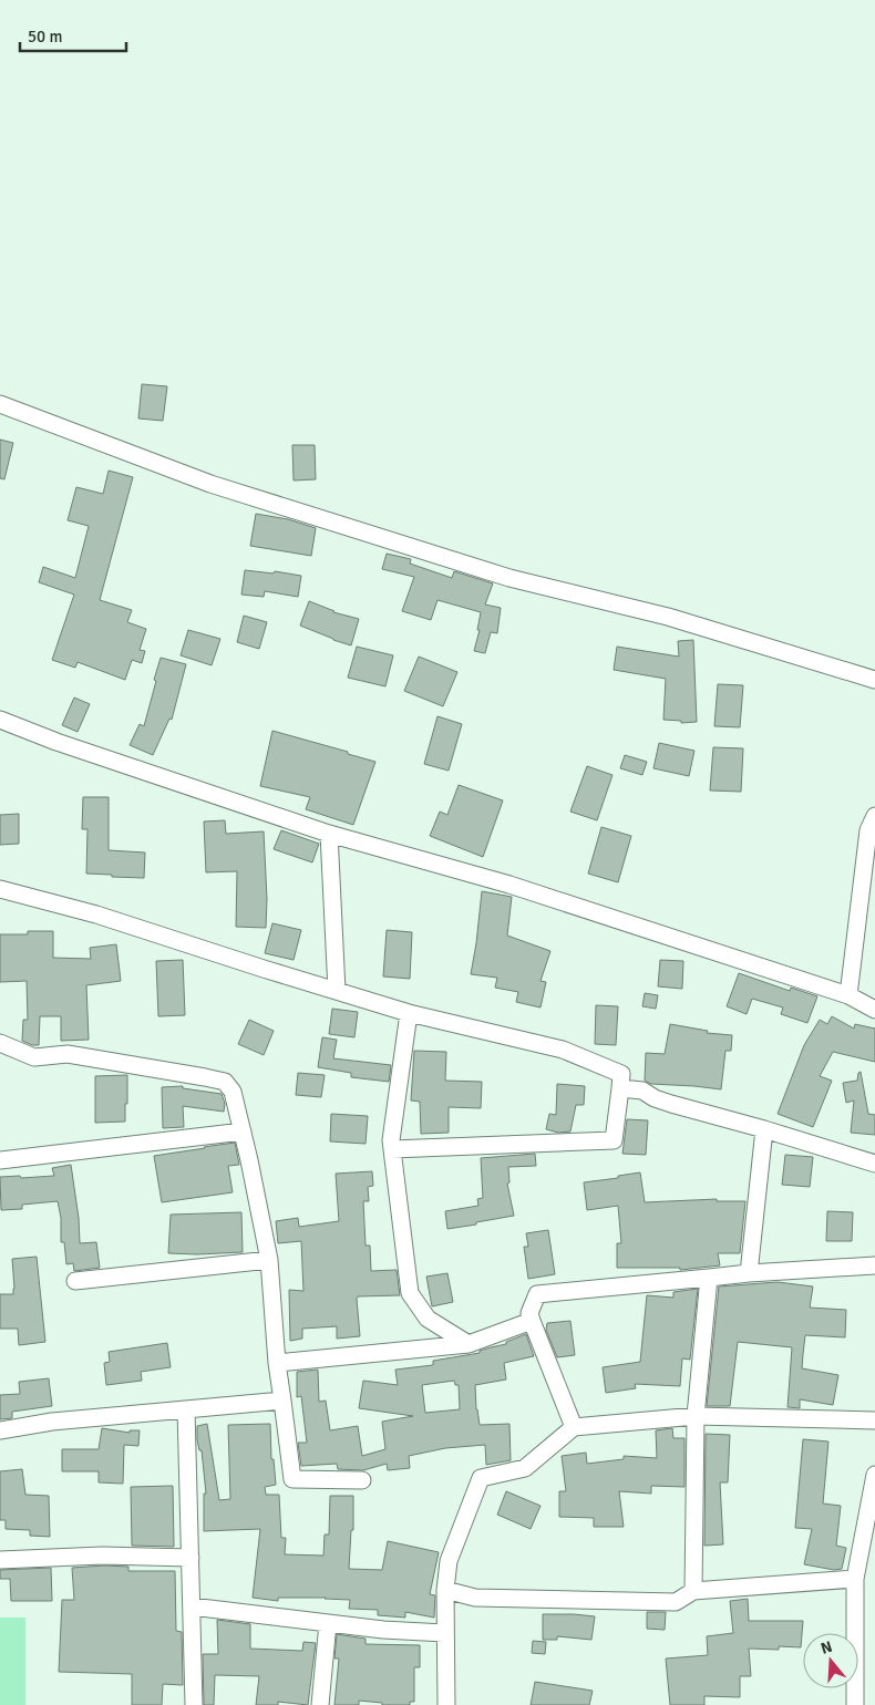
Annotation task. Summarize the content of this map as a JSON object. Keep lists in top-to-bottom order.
{
  "scale_bar": "50 m",
  "north": "top"
}
